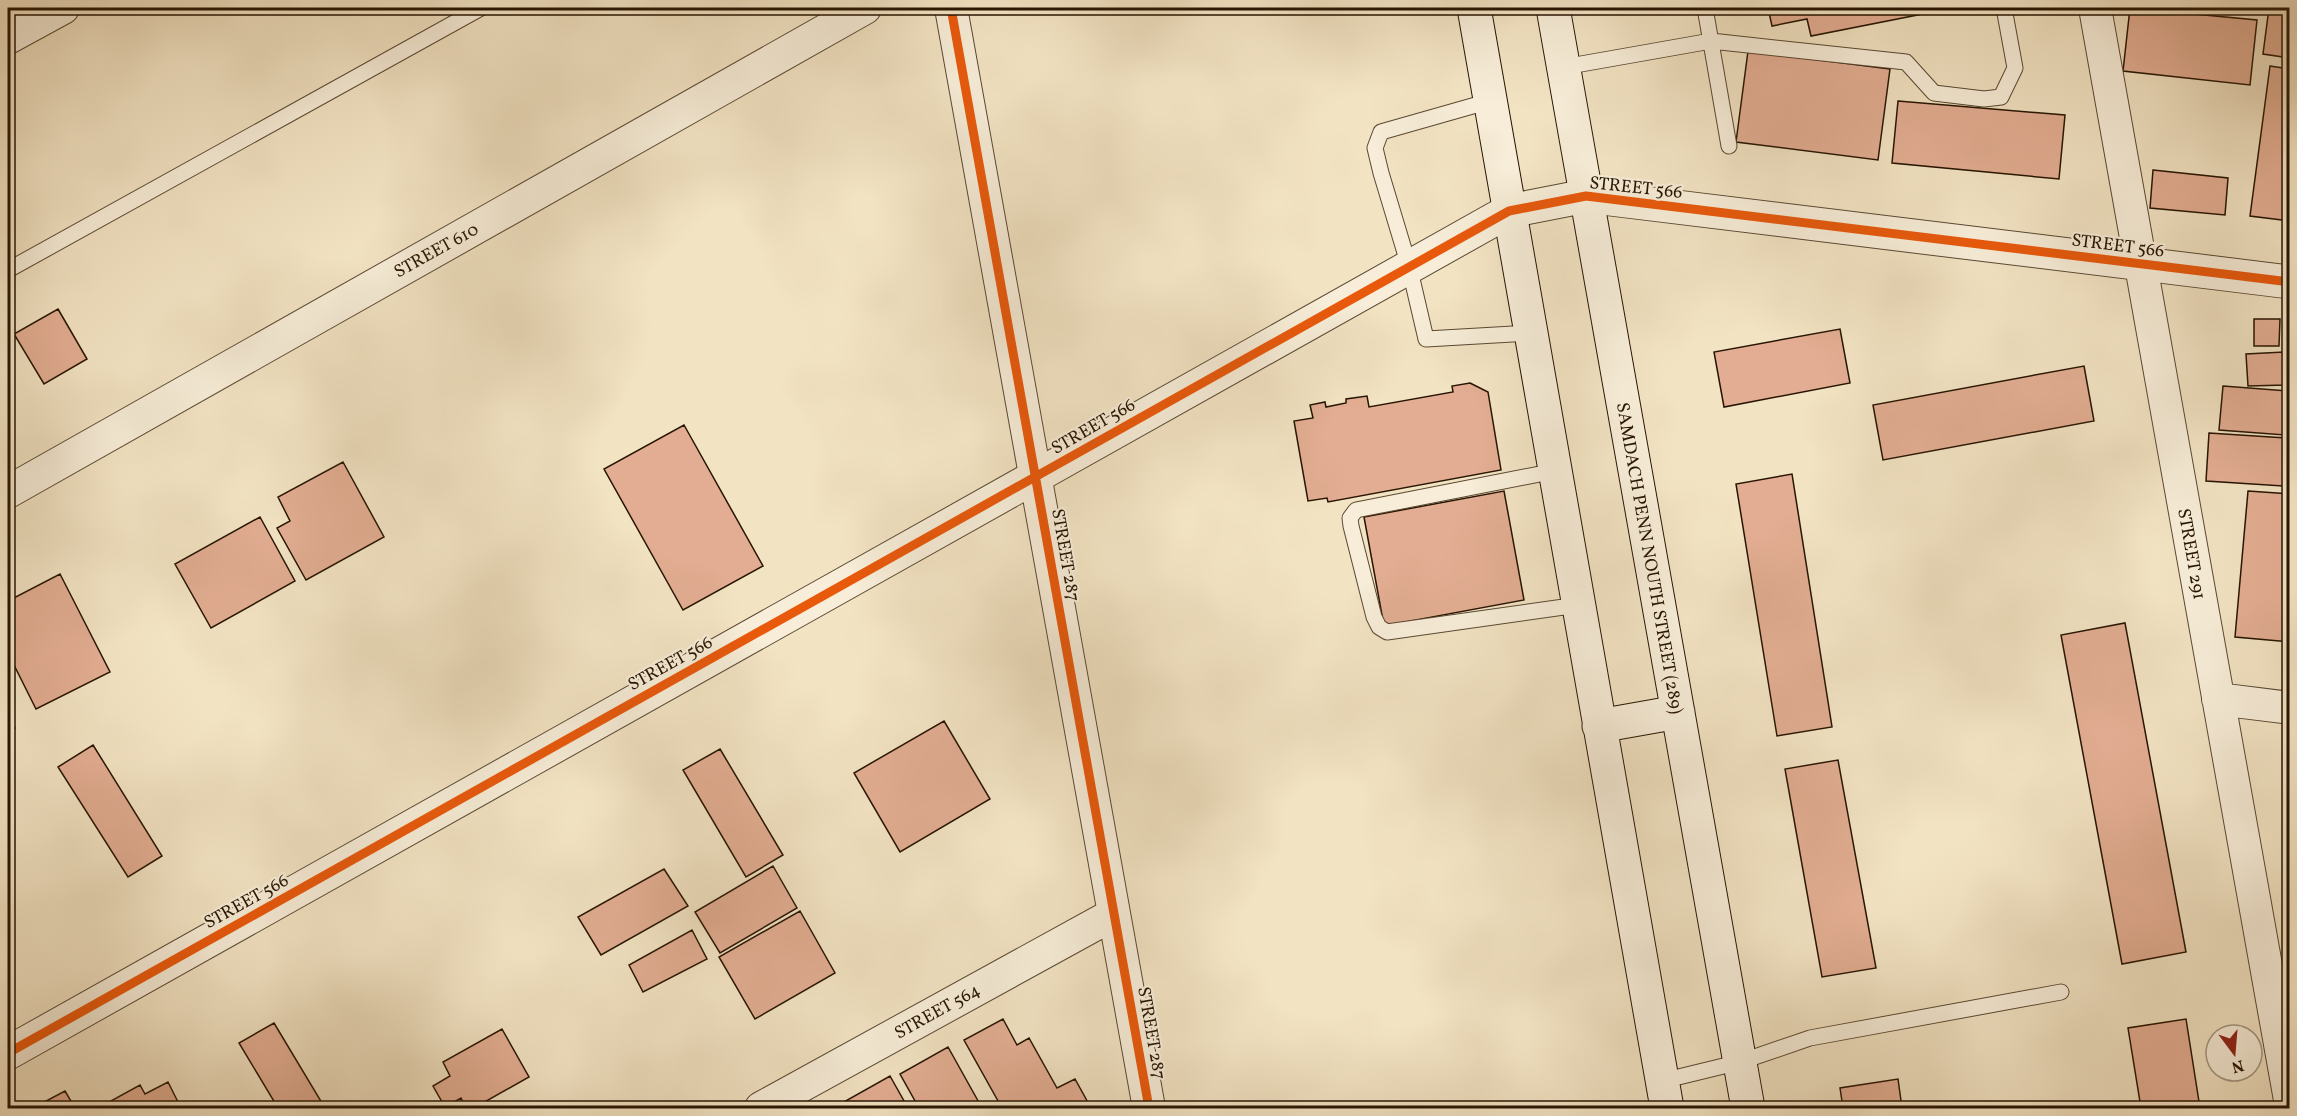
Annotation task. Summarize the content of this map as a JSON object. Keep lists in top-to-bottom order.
{
  "streets": {
    "street": [
      "STREET 566",
      "STREET 610",
      "STREET 291",
      "STREET 287",
      "SAMDACH PENN NOUTH STREET (289)",
      "STREET 564"
    ]
  },
  "crossings": [
    ["STREET 566", "STREET 291"],
    ["STREET 566", "STREET 287"],
    ["STREET 566", "SAMDACH PENN NOUTH STREET (289)"],
    ["STREET 287", "STREET 564"]
  ],
  "north": "bottom"
}
